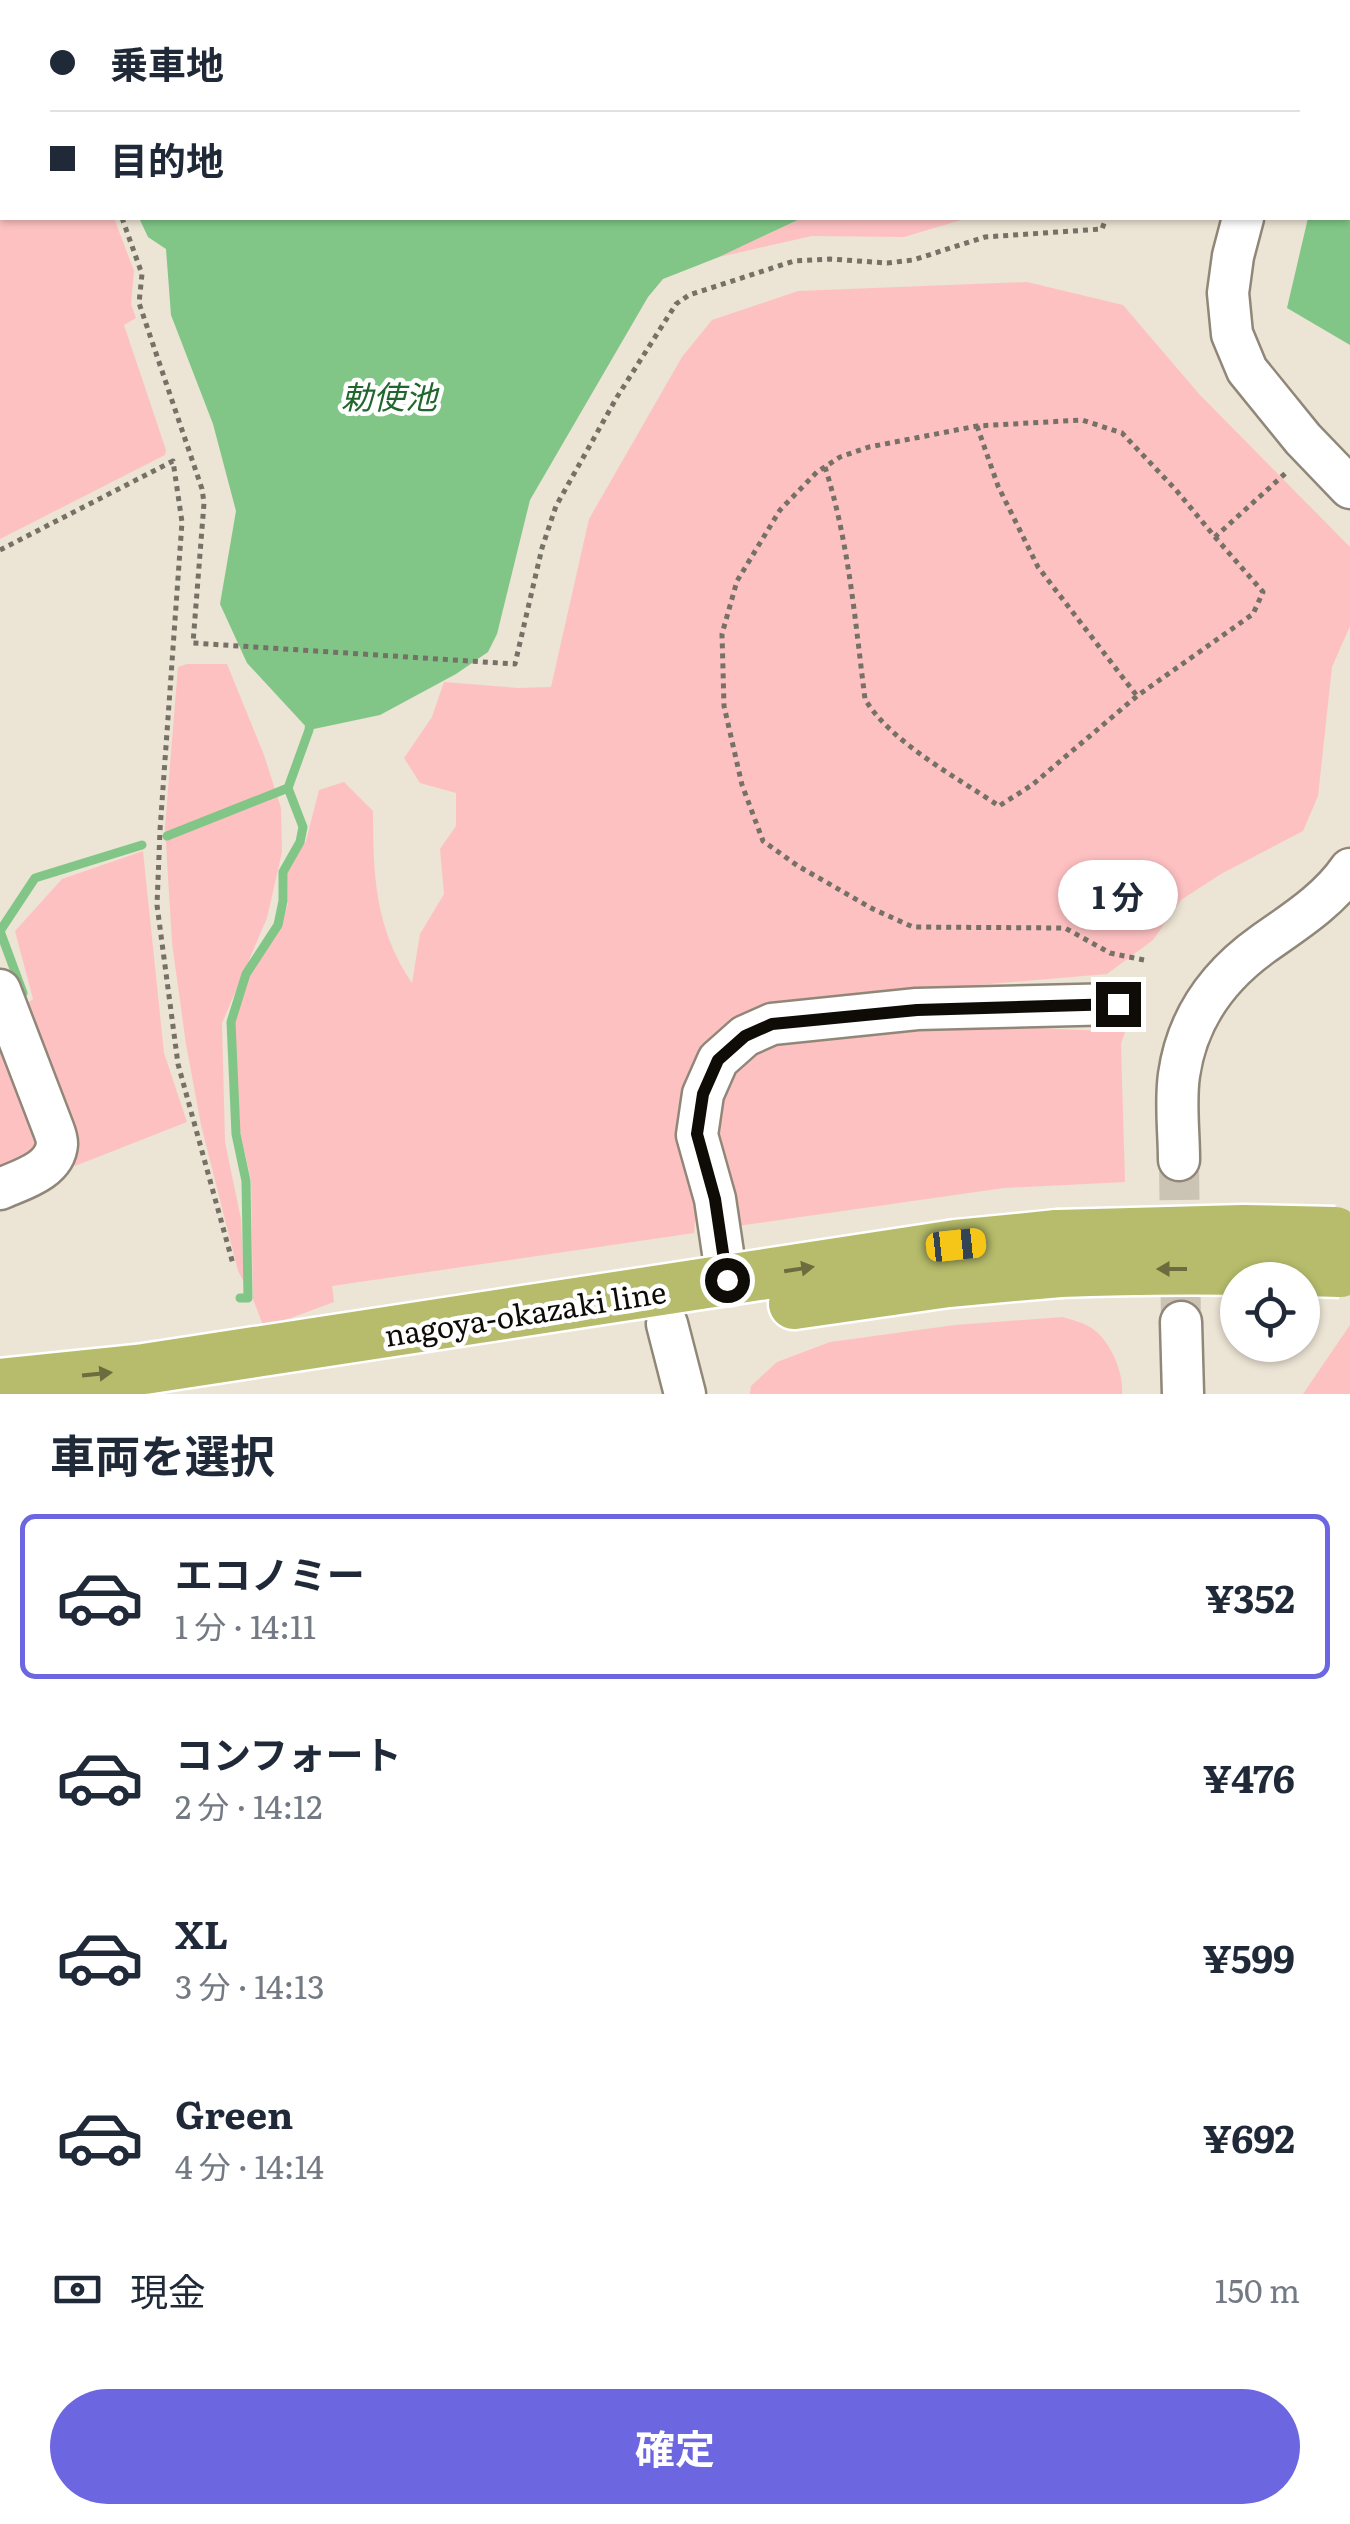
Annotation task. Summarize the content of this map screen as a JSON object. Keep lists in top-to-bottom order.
{
  "streets": {
    "main road": ["nagoya-okazaki line"]
  },
  "water": ["勅使池"],
  "page": {
    "banner": ["乗車地", "目的地"],
    "bubble": "1 分",
    "heading": "車両を選択",
    "list": [
      {
        "name": "エコノミー",
        "note": "1 分 · 14:11",
        "value": "¥352"
      },
      {
        "name": "コンフォート",
        "note": "2 分 · 14:12",
        "value": "¥476"
      },
      {
        "name": "XL",
        "note": "3 分 · 14:13",
        "value": "¥599"
      },
      {
        "name": "Green",
        "note": "4 分 · 14:14",
        "value": "¥692"
      }
    ],
    "pay": ["現金", "150 m"],
    "buttons": "確定"
  }
}
